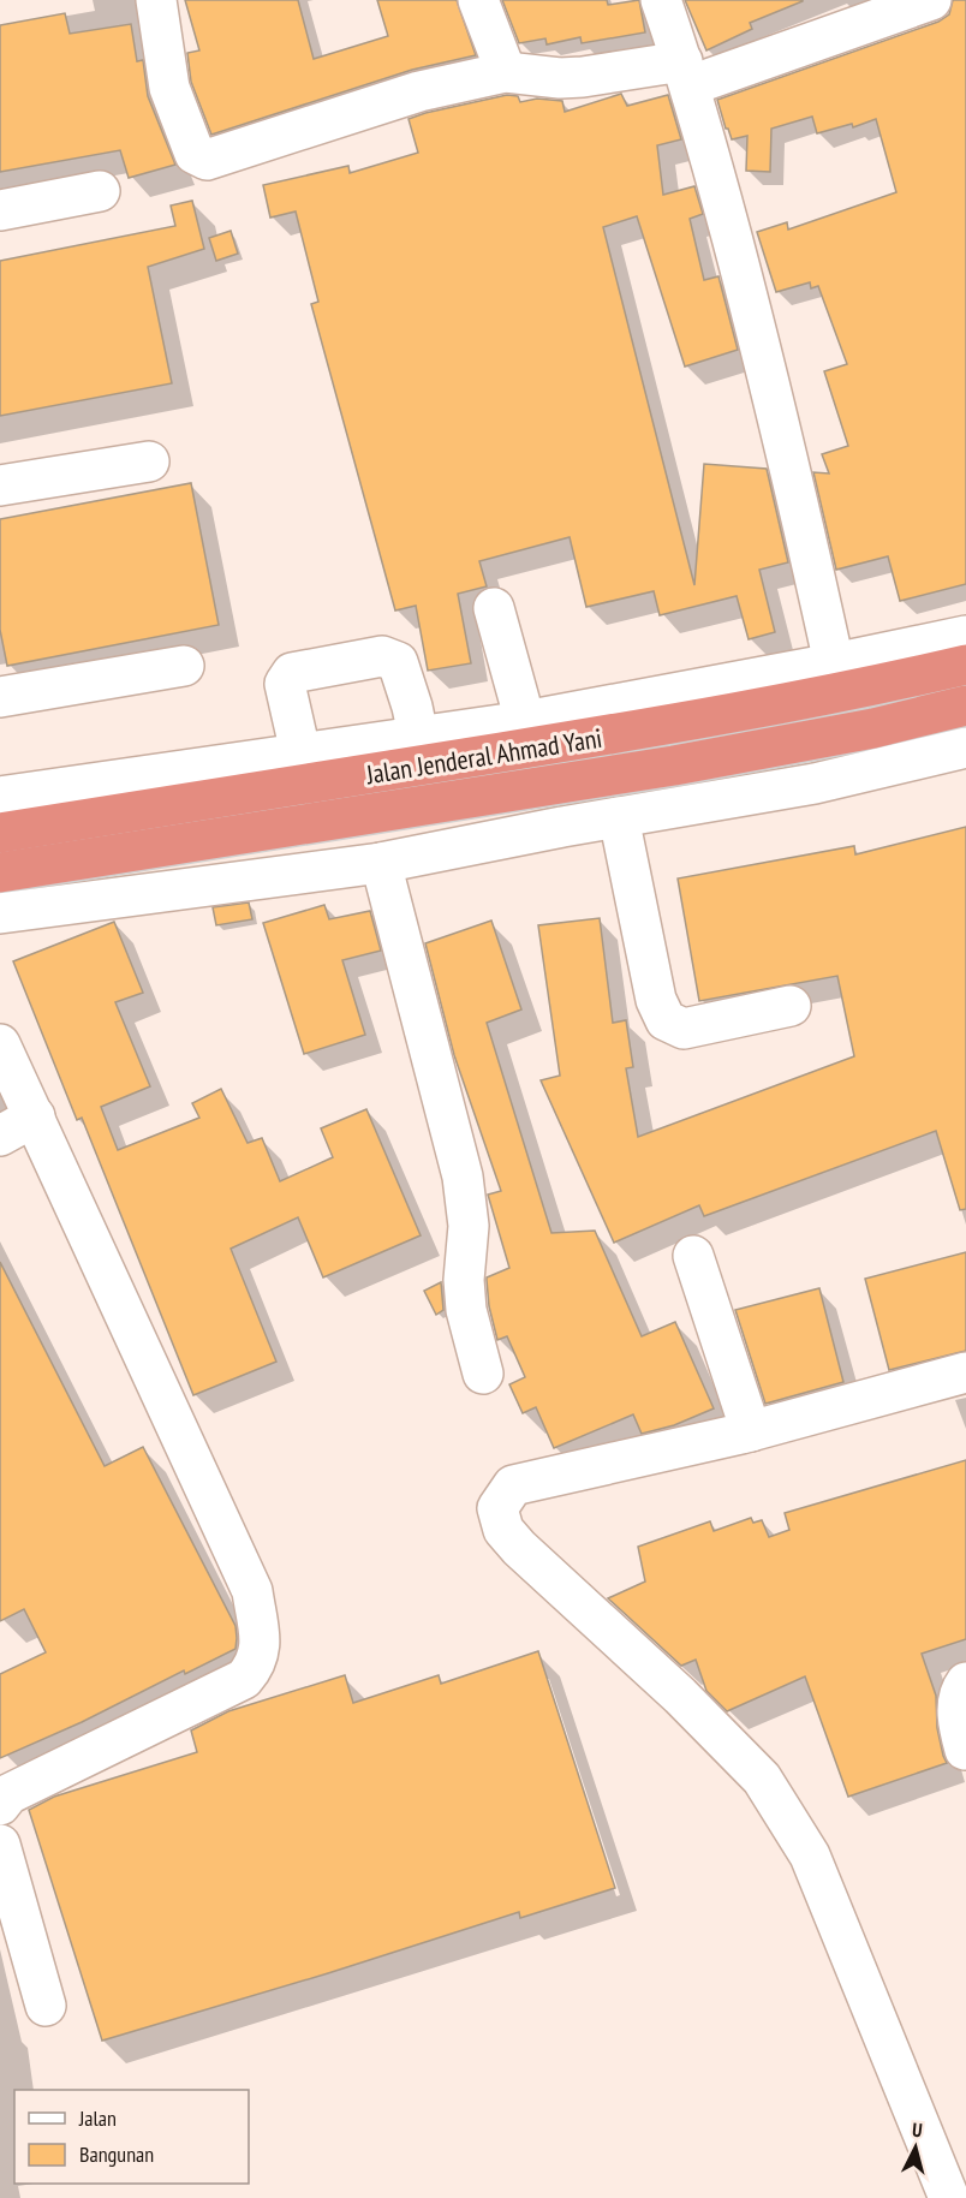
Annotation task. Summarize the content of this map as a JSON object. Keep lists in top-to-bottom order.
{
  "streets": {
    "highway": ["Jalan Jenderal Ahmad Yani"]
  },
  "legend": ["Jalan", "Bangunan"],
  "north": "top"
}
